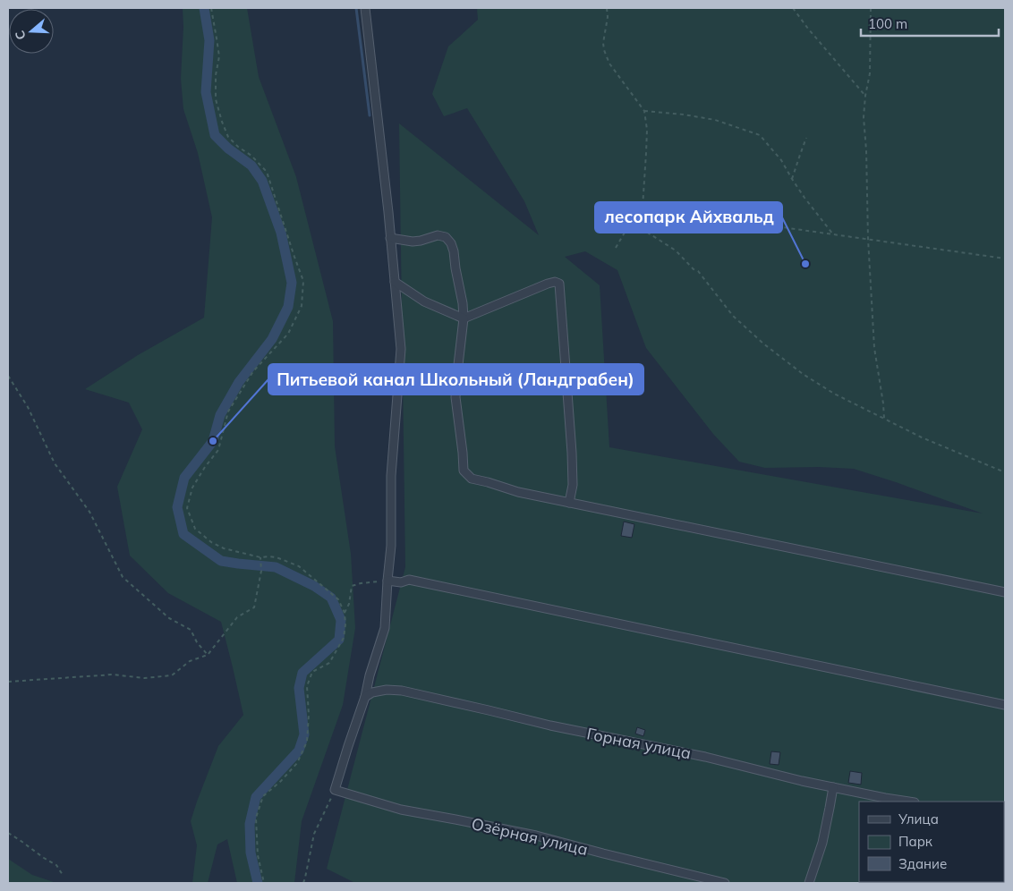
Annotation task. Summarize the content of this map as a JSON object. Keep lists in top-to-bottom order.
{
  "streets": {
    "street": ["Горная улица", "Озёрная улица"]
  },
  "places": ["лесопарк Айхвальд", "Питьевой канал Школьный (Ландграбен)"],
  "legend": ["Улица", "Парк", "Здание"],
  "scale_bar": "100 m",
  "north": "left"
}
